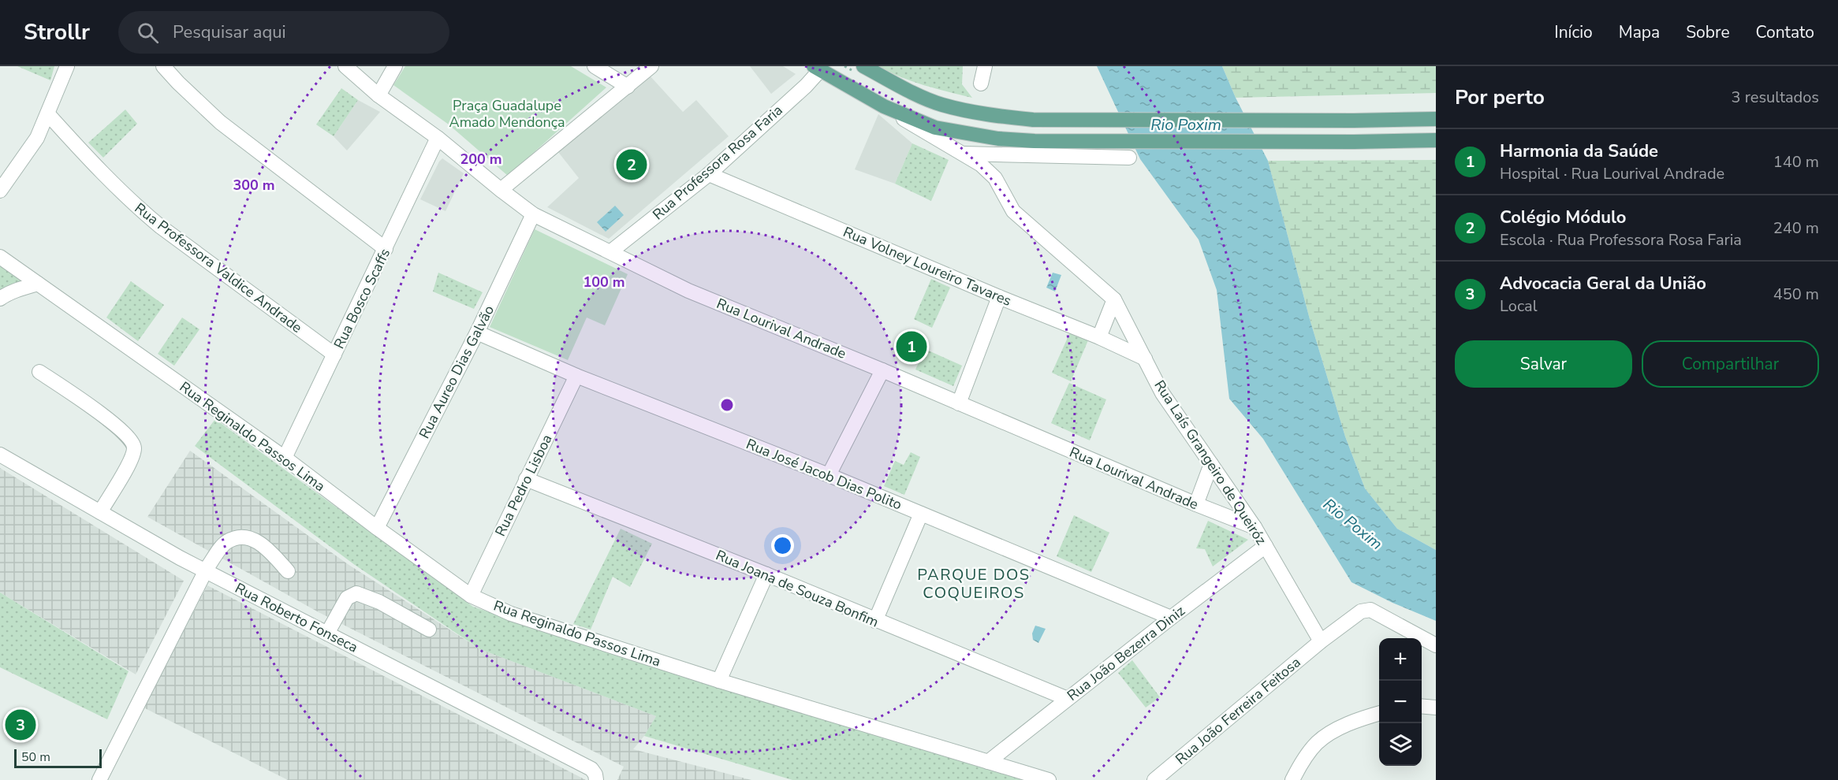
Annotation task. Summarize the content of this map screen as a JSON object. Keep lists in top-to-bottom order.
{
  "streets": {
    "street": [
      "Rua Professora Rosa Faria",
      "Rua Volney Loureiro Tavares",
      "Rua Professora Valdice Andrade",
      "Rua Bosco Scaffs",
      "Rua Lourival Andrade",
      "Rua Aureo Dias Galvão",
      "Rua Reginaldo Passos Lima",
      "Rua Laís Grangeiro de Queiróz",
      "Rua José Jacob Dias Polito",
      "Rua Pedro Lisboa",
      "Rua Joana de Souza Bonfim",
      "Rua Roberto Fonseca",
      "Rua João Bezerra Diniz",
      "Rua João Ferreira Feitosa"
    ]
  },
  "crossings": [
    ["Rua Professora Rosa Faria", "Rua Volney Loureiro Tavares"],
    ["Rua Professora Rosa Faria", "Rua Lourival Andrade"],
    ["Rua Volney Loureiro Tavares", "Rua Laís Grangeiro de Queiróz"],
    ["Rua Professora Valdice Andrade", "Rua Bosco Scaffs"],
    ["Rua Bosco Scaffs", "Rua Lourival Andrade"],
    ["Rua Bosco Scaffs", "Rua Reginaldo Passos Lima"],
    ["Rua Lourival Andrade", "Rua Aureo Dias Galvão"],
    ["Rua Lourival Andrade", "Rua Laís Grangeiro de Queiróz"],
    ["Rua Aureo Dias Galvão", "Rua Reginaldo Passos Lima"],
    ["Rua Aureo Dias Galvão", "Rua José Jacob Dias Polito"],
    ["Rua Reginaldo Passos Lima", "Rua Pedro Lisboa"],
    ["Rua Reginaldo Passos Lima", "Rua João Bezerra Diniz"],
    ["Rua Laís Grangeiro de Queiróz", "Rua João Bezerra Diniz"],
    ["Rua Laís Grangeiro de Queiróz", "Rua João Ferreira Feitosa"],
    ["Rua José Jacob Dias Polito", "Rua Pedro Lisboa"],
    ["Rua José Jacob Dias Polito", "Rua João Bezerra Diniz"],
    ["Rua Pedro Lisboa", "Rua Joana de Souza Bonfim"],
    ["Rua Joana de Souza Bonfim", "Rua João Bezerra Diniz"]
  ],
  "districts": ["PARQUE DOS COQUEIROS"],
  "water": ["Rio Poxim"],
  "parks": ["Praça Guadalupe Amado Mendonça"],
  "scale_bar": "50 m",
  "page": {
    "header": "Strollr",
    "search": "Pesquisar aqui",
    "nav": [
      "Início",
      "Mapa",
      "Sobre",
      "Contato"
    ],
    "heading": ["Por perto", "3 resultados"],
    "list": [
      {
        "mark": "1",
        "name": "Harmonia da Saúde",
        "note": "Hospital · Rua Lourival Andrade",
        "value": "140 m"
      },
      {
        "mark": "2",
        "name": "Colégio Módulo",
        "note": "Escola · Rua Professora Rosa Faria",
        "value": "240 m"
      },
      {
        "mark": "3",
        "name": "Advocacia Geral da União",
        "note": "Local",
        "value": "450 m"
      }
    ],
    "pins": ["2", "1", "3"],
    "buttons": ["Salvar", "Compartilhar"],
    "map_buttons": ["+", "−"],
    "scale": "50 m"
  },
  "rings": ["200 m", "300 m", "100 m"]
}
